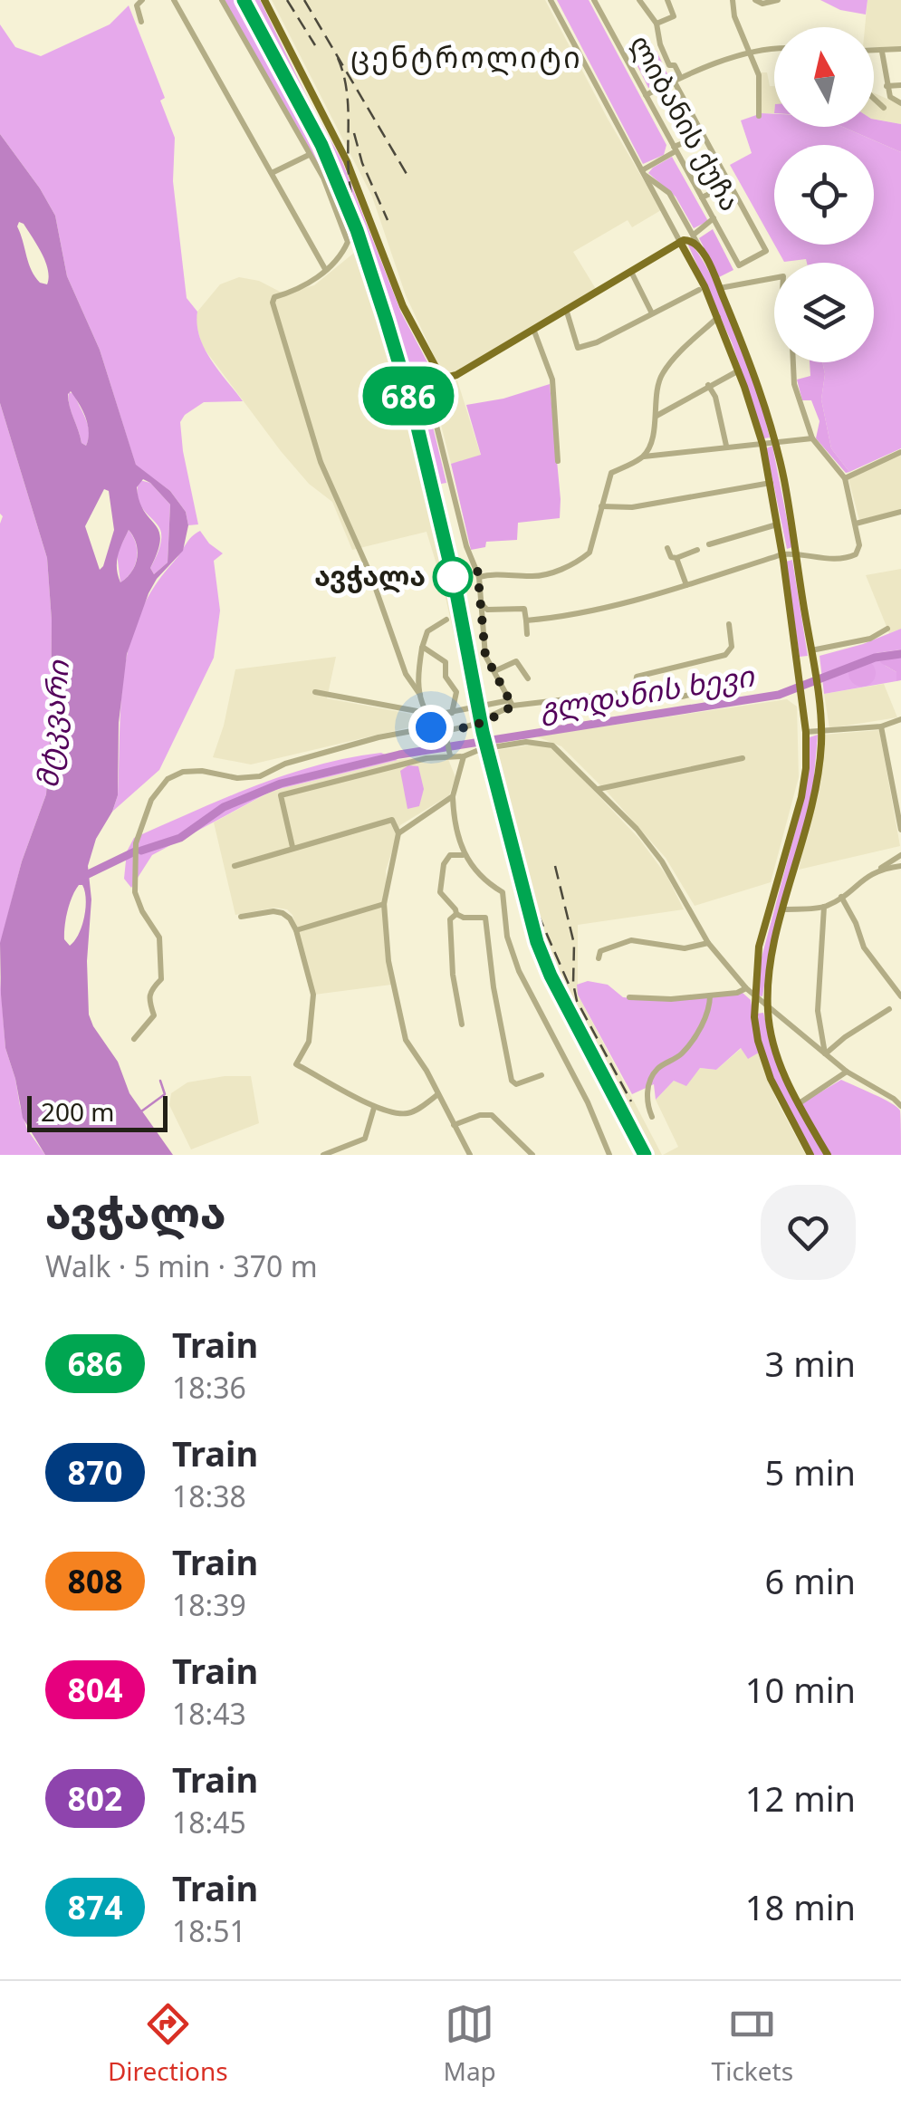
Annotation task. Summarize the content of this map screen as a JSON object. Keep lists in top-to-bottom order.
{
  "streets": {
    "street": ["ლიბანის ქუჩა"]
  },
  "districts": ["ცენტროლიტი"],
  "water": ["გლდანის ხევი", "მტკვარი"],
  "places": ["ავჭალა"],
  "scale_bar": "200 m",
  "north": "top",
  "page": {
    "on_map": "686",
    "scale": "200 m",
    "heading": ["ავჭალა", "Walk · 5 min · 370 m"],
    "list": [
      {
        "mark": "686",
        "name": "Train",
        "note": "18:36",
        "value": "3 min"
      },
      {
        "mark": "870",
        "name": "Train",
        "note": "18:38",
        "value": "5 min"
      },
      {
        "mark": "808",
        "name": "Train",
        "note": "18:39",
        "value": "6 min"
      },
      {
        "mark": "804",
        "name": "Train",
        "note": "18:43",
        "value": "10 min"
      },
      {
        "mark": "802",
        "name": "Train",
        "note": "18:45",
        "value": "12 min"
      },
      {
        "mark": "874",
        "name": "Train",
        "note": "18:51",
        "value": "18 min"
      }
    ],
    "tabs": ["Directions", "Map", "Tickets"]
  }
}
